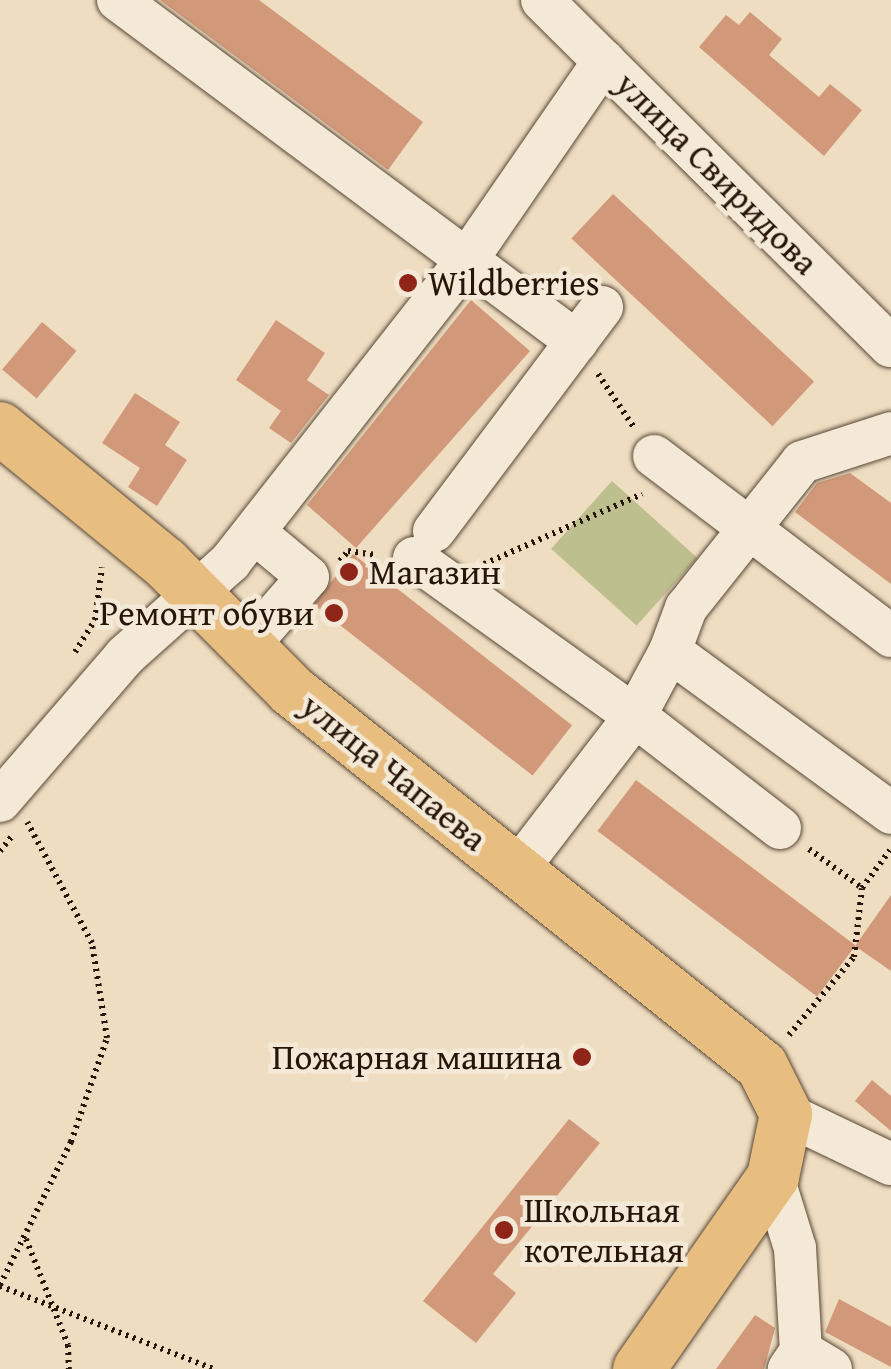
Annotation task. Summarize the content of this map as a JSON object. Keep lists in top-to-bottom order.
{
  "streets": {
    "main road": ["улица Чапаева"],
    "street": ["улица Свиридова"]
  },
  "places": [
    "Wildberries",
    "Магазин",
    "Ремонт обуви",
    "Пожарная машина",
    "Школьная котельная"
  ]
}
